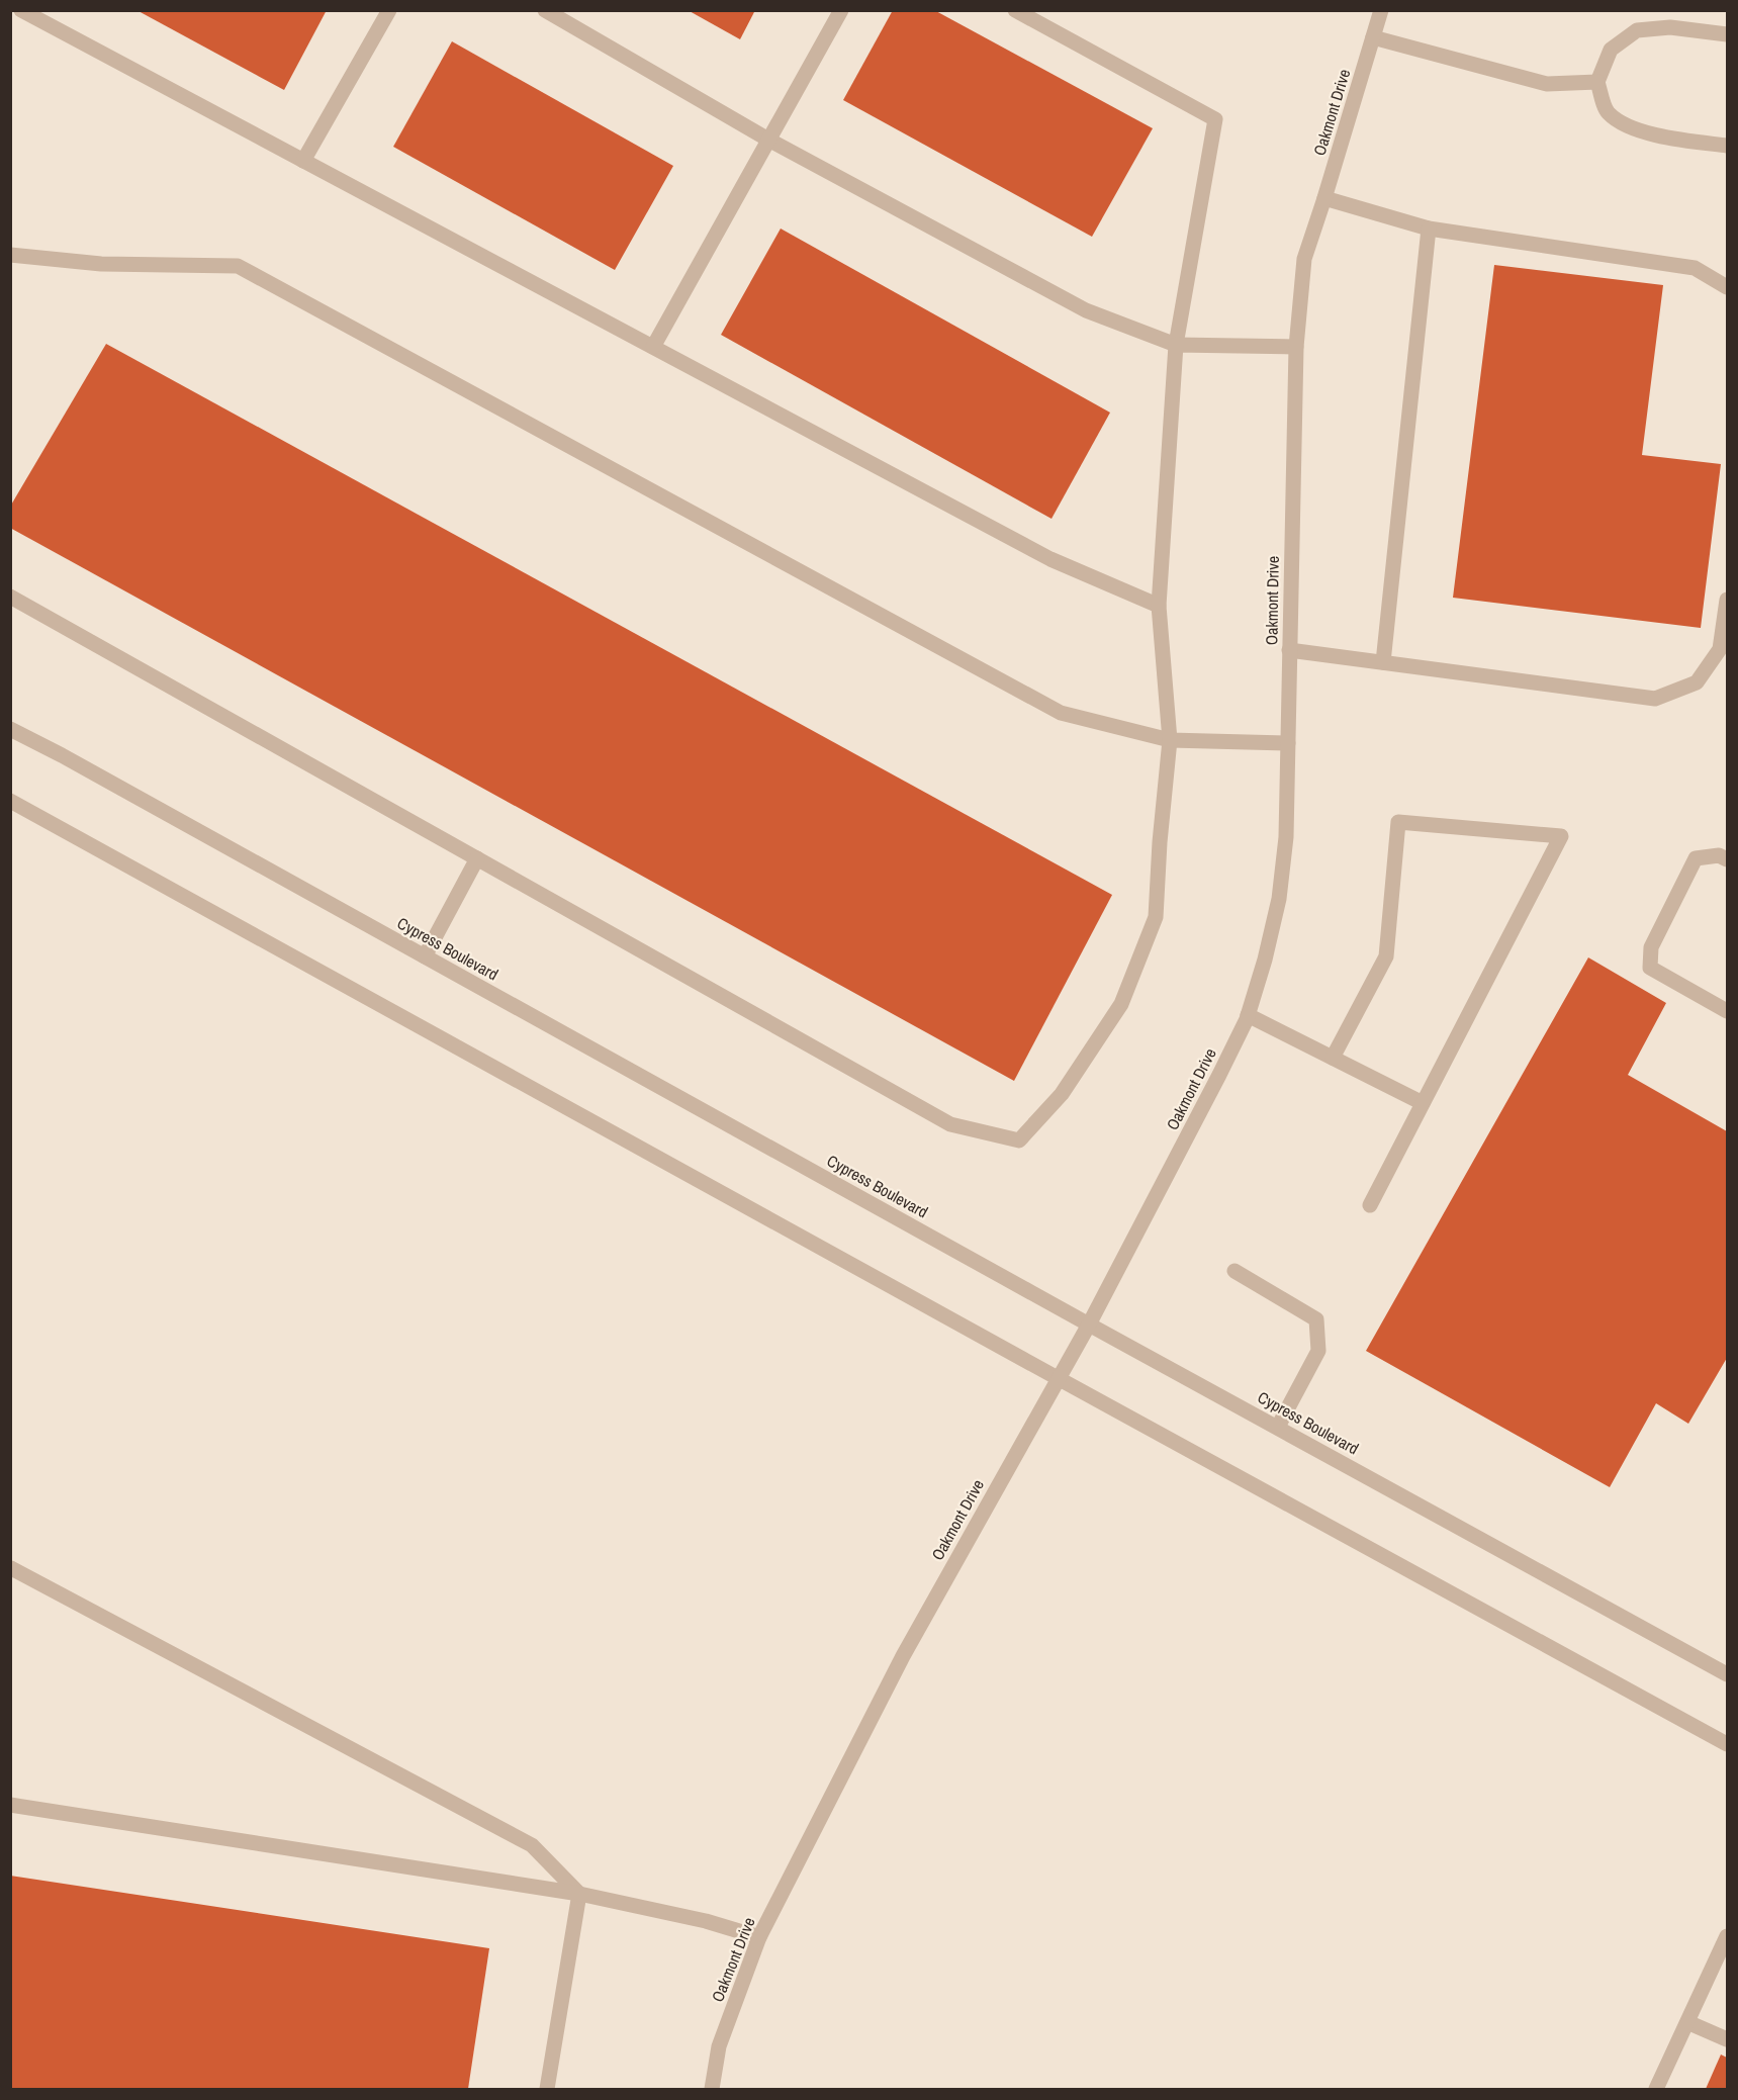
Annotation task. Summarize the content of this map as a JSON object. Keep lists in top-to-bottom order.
{
  "streets": {
    "street": ["Oakmont Drive", "Cypress Boulevard"]
  },
  "crossings": [
    ["Oakmont Drive", "Cypress Boulevard"]
  ]
}
